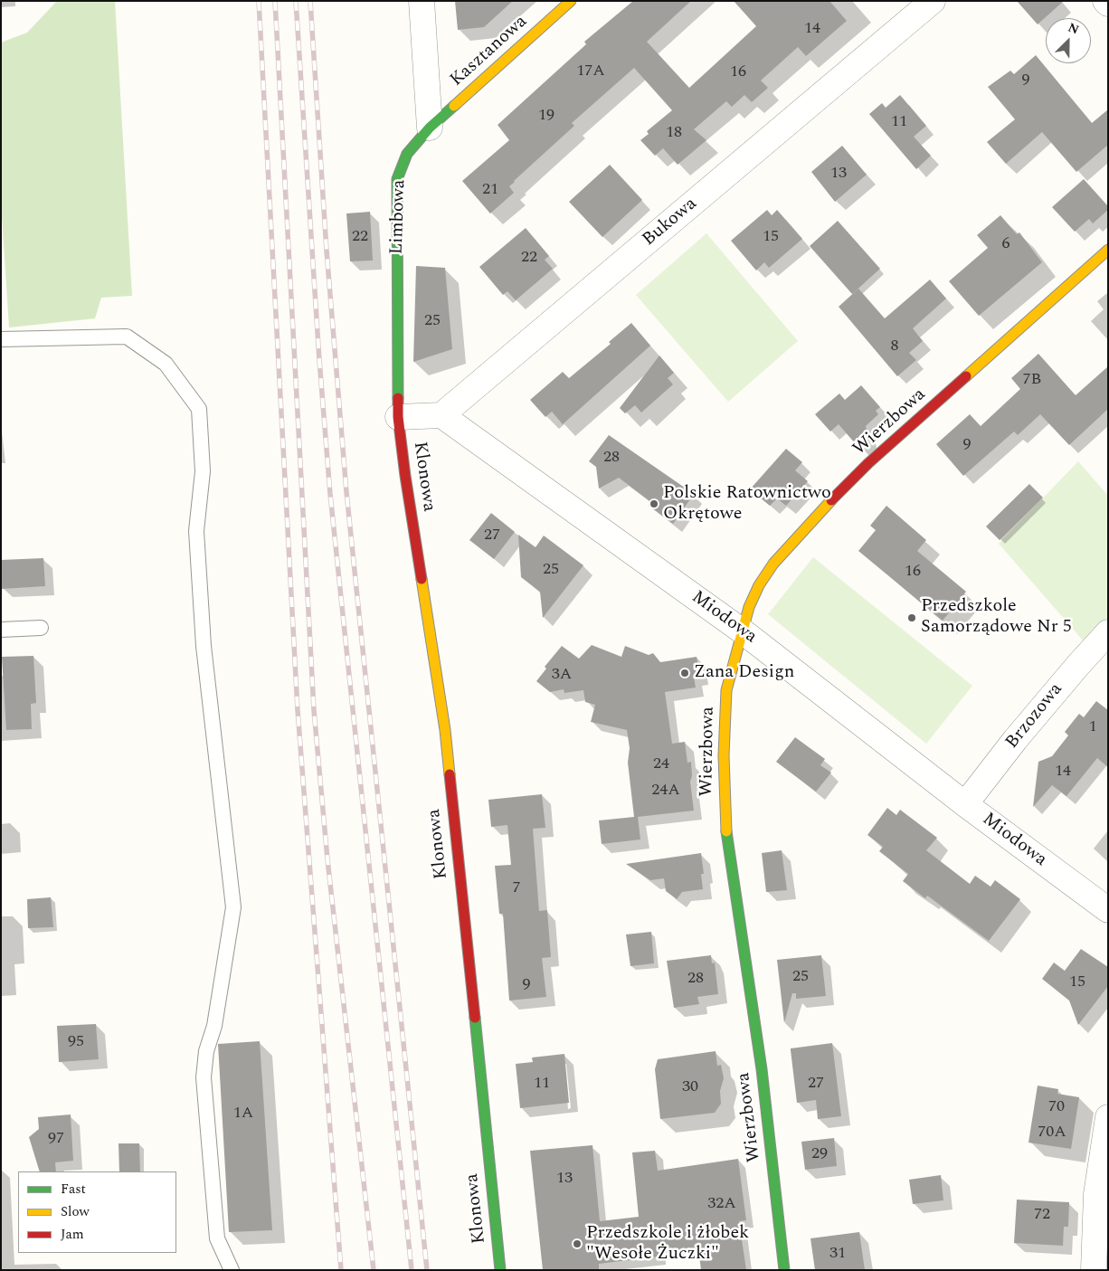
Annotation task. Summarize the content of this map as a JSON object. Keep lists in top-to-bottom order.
{
  "streets": {
    "street": [
      "Kasztanowa",
      "Limbowa",
      "Bukowa",
      "Wierzbowa",
      "Klonowa",
      "Miodowa",
      "Brzozowa"
    ]
  },
  "crossings": [
    ["Kasztanowa", "Limbowa"],
    ["Limbowa", "Klonowa"],
    ["Bukowa", "Miodowa"],
    ["Wierzbowa", "Miodowa"],
    ["Miodowa", "Brzozowa"]
  ],
  "places": [
    "Polskie Ratownictwo Okrętowe",
    "Przedszkole Samorządowe Nr 5",
    "Zana Design",
    "Przedszkole i żłobek \"Wesołe Żuczki\""
  ],
  "house_numbers": [
    "14",
    "17A",
    "16",
    "9",
    "19",
    "11",
    "18",
    "13",
    "21",
    "22",
    "15",
    "6",
    "22",
    "25",
    "8",
    "7B",
    "9",
    "28",
    "27",
    "25",
    "16",
    "3A",
    "1",
    "24",
    "14",
    "24A",
    "7",
    "25",
    "28",
    "15",
    "9",
    "95",
    "11",
    "27",
    "30",
    "70",
    "1A",
    "70A",
    "97",
    "29",
    "13",
    "32A",
    "72",
    "31"
  ],
  "legend": ["Fast", "Slow", "Jam"],
  "north": "top right"
}
